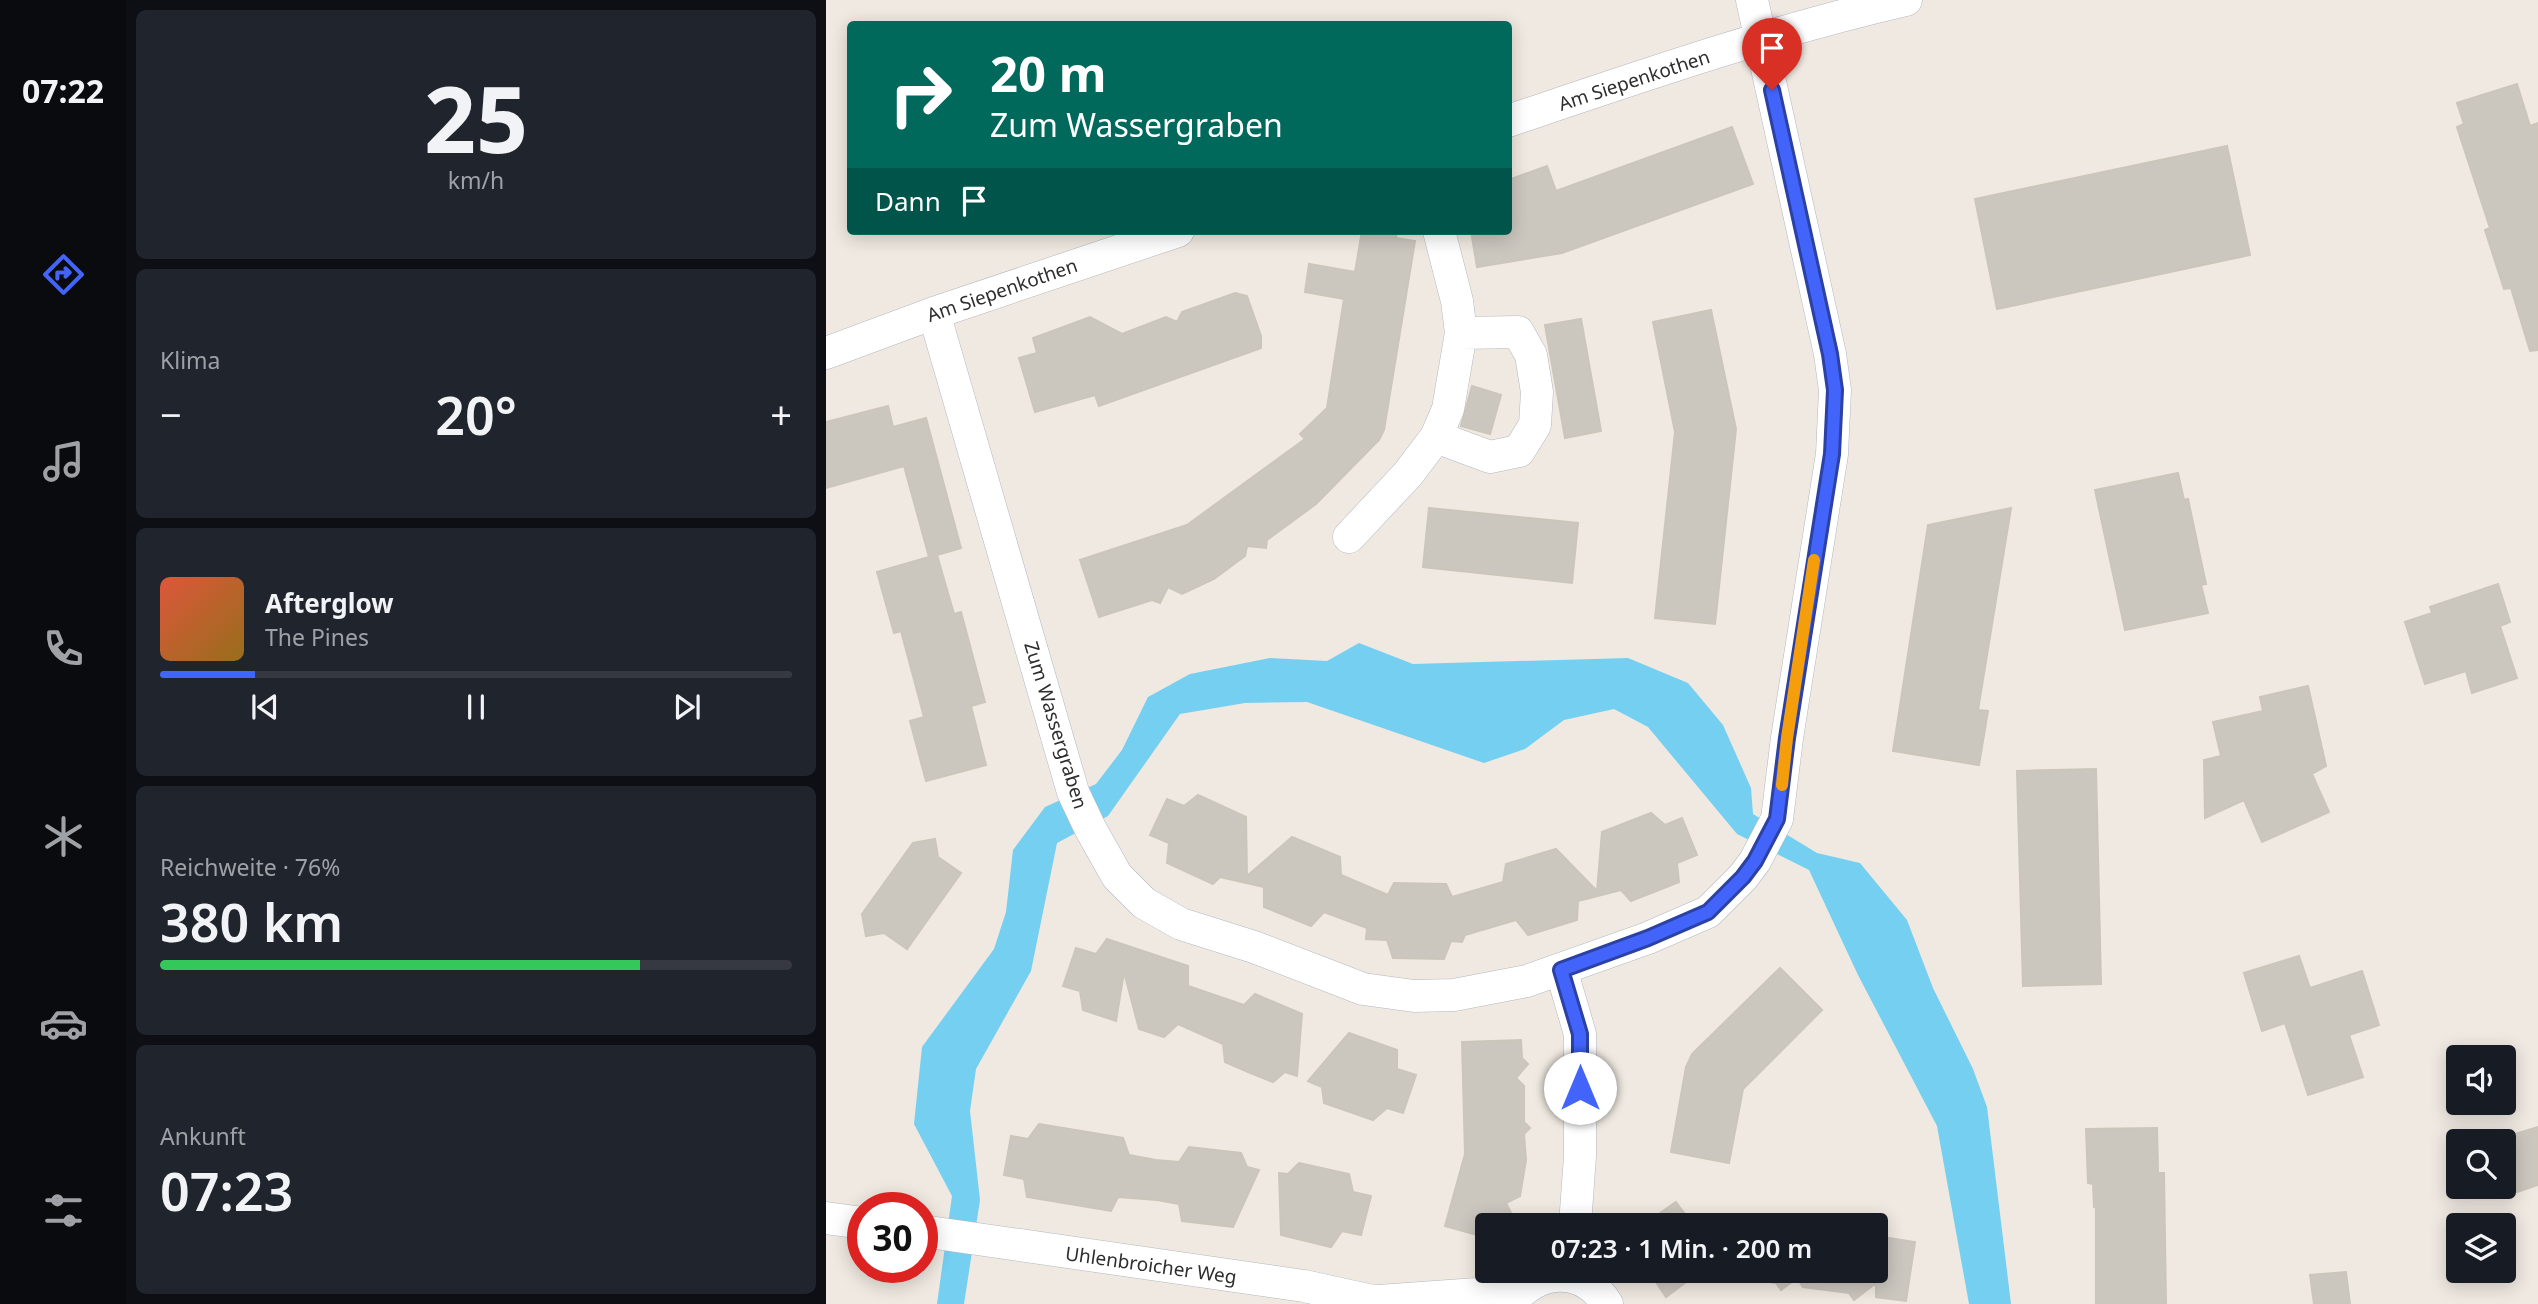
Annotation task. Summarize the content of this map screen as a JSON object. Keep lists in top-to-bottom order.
{
  "streets": {
    "street": ["Am Siepenkothen", "Zum Wassergraben", "Uhlenbroicher Weg"]
  },
  "crossings": [
    ["Am Siepenkothen", "Zum Wassergraben"]
  ],
  "page": {
    "tabs": "07:22",
    "tile": [
      ["25", "km/h"],
      "Klima",
      ["Reichweite · 76%", "380 km"],
      ["Ankunft", "07:23"]
    ],
    "turn": ["20 m", "Zum Wassergraben"],
    "then": "Dann",
    "heat": ["−", "20°", "+"],
    "song": ["Afterglow", "The Pines"],
    "limit": "30",
    "trip": "07:23 · 1 Min. · 200 m"
  }
}
